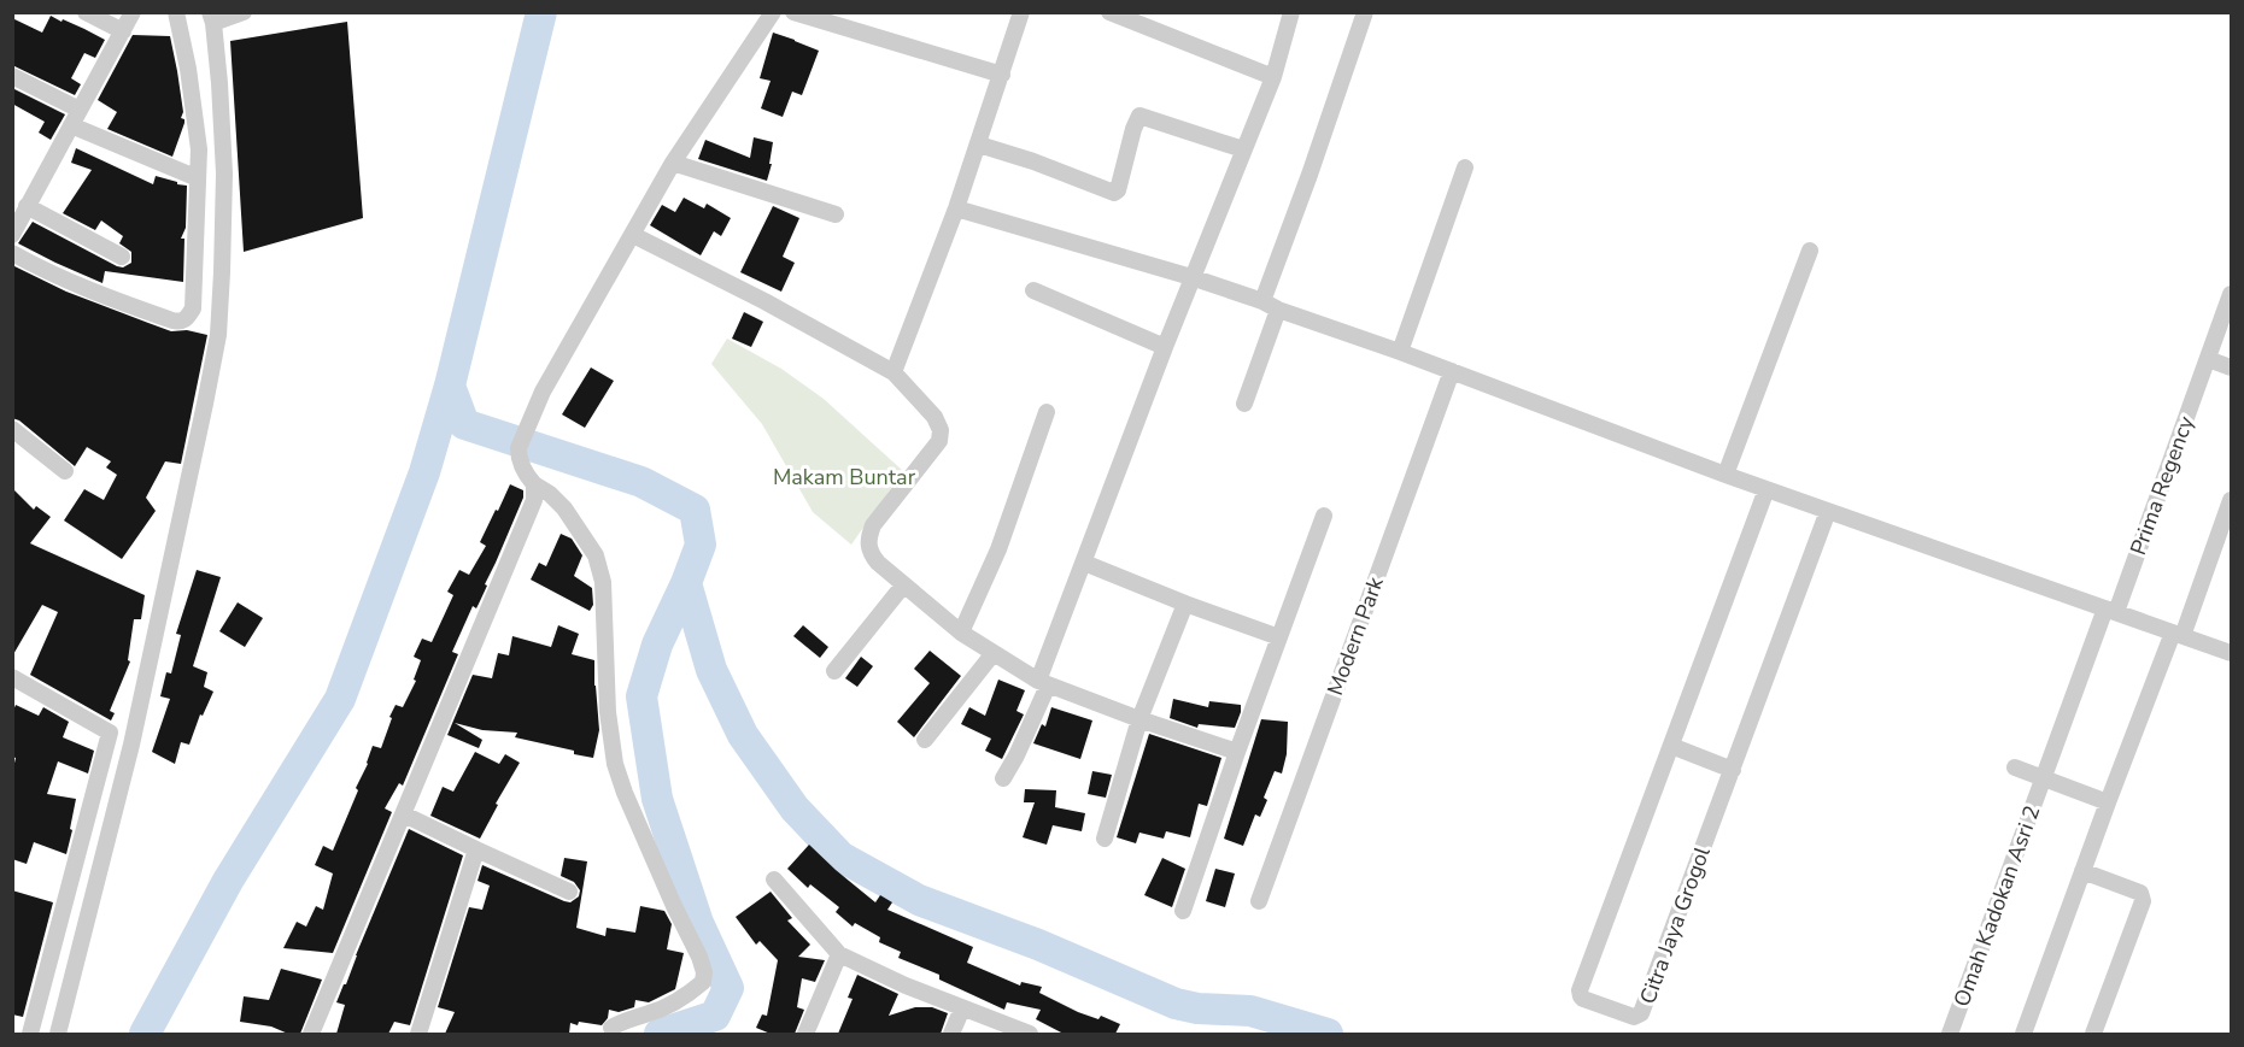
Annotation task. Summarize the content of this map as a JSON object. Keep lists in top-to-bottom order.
{
  "streets": {
    "street": [
      "Prima Regency",
      "Modern Park",
      "Omah Kadokan Asri 2",
      "Citra Jaya Grogol"
    ]
  },
  "crossings": [
    ["Prima Regency", "Omah Kadokan Asri 2"]
  ],
  "parks": ["Makam Buntar"]
}
